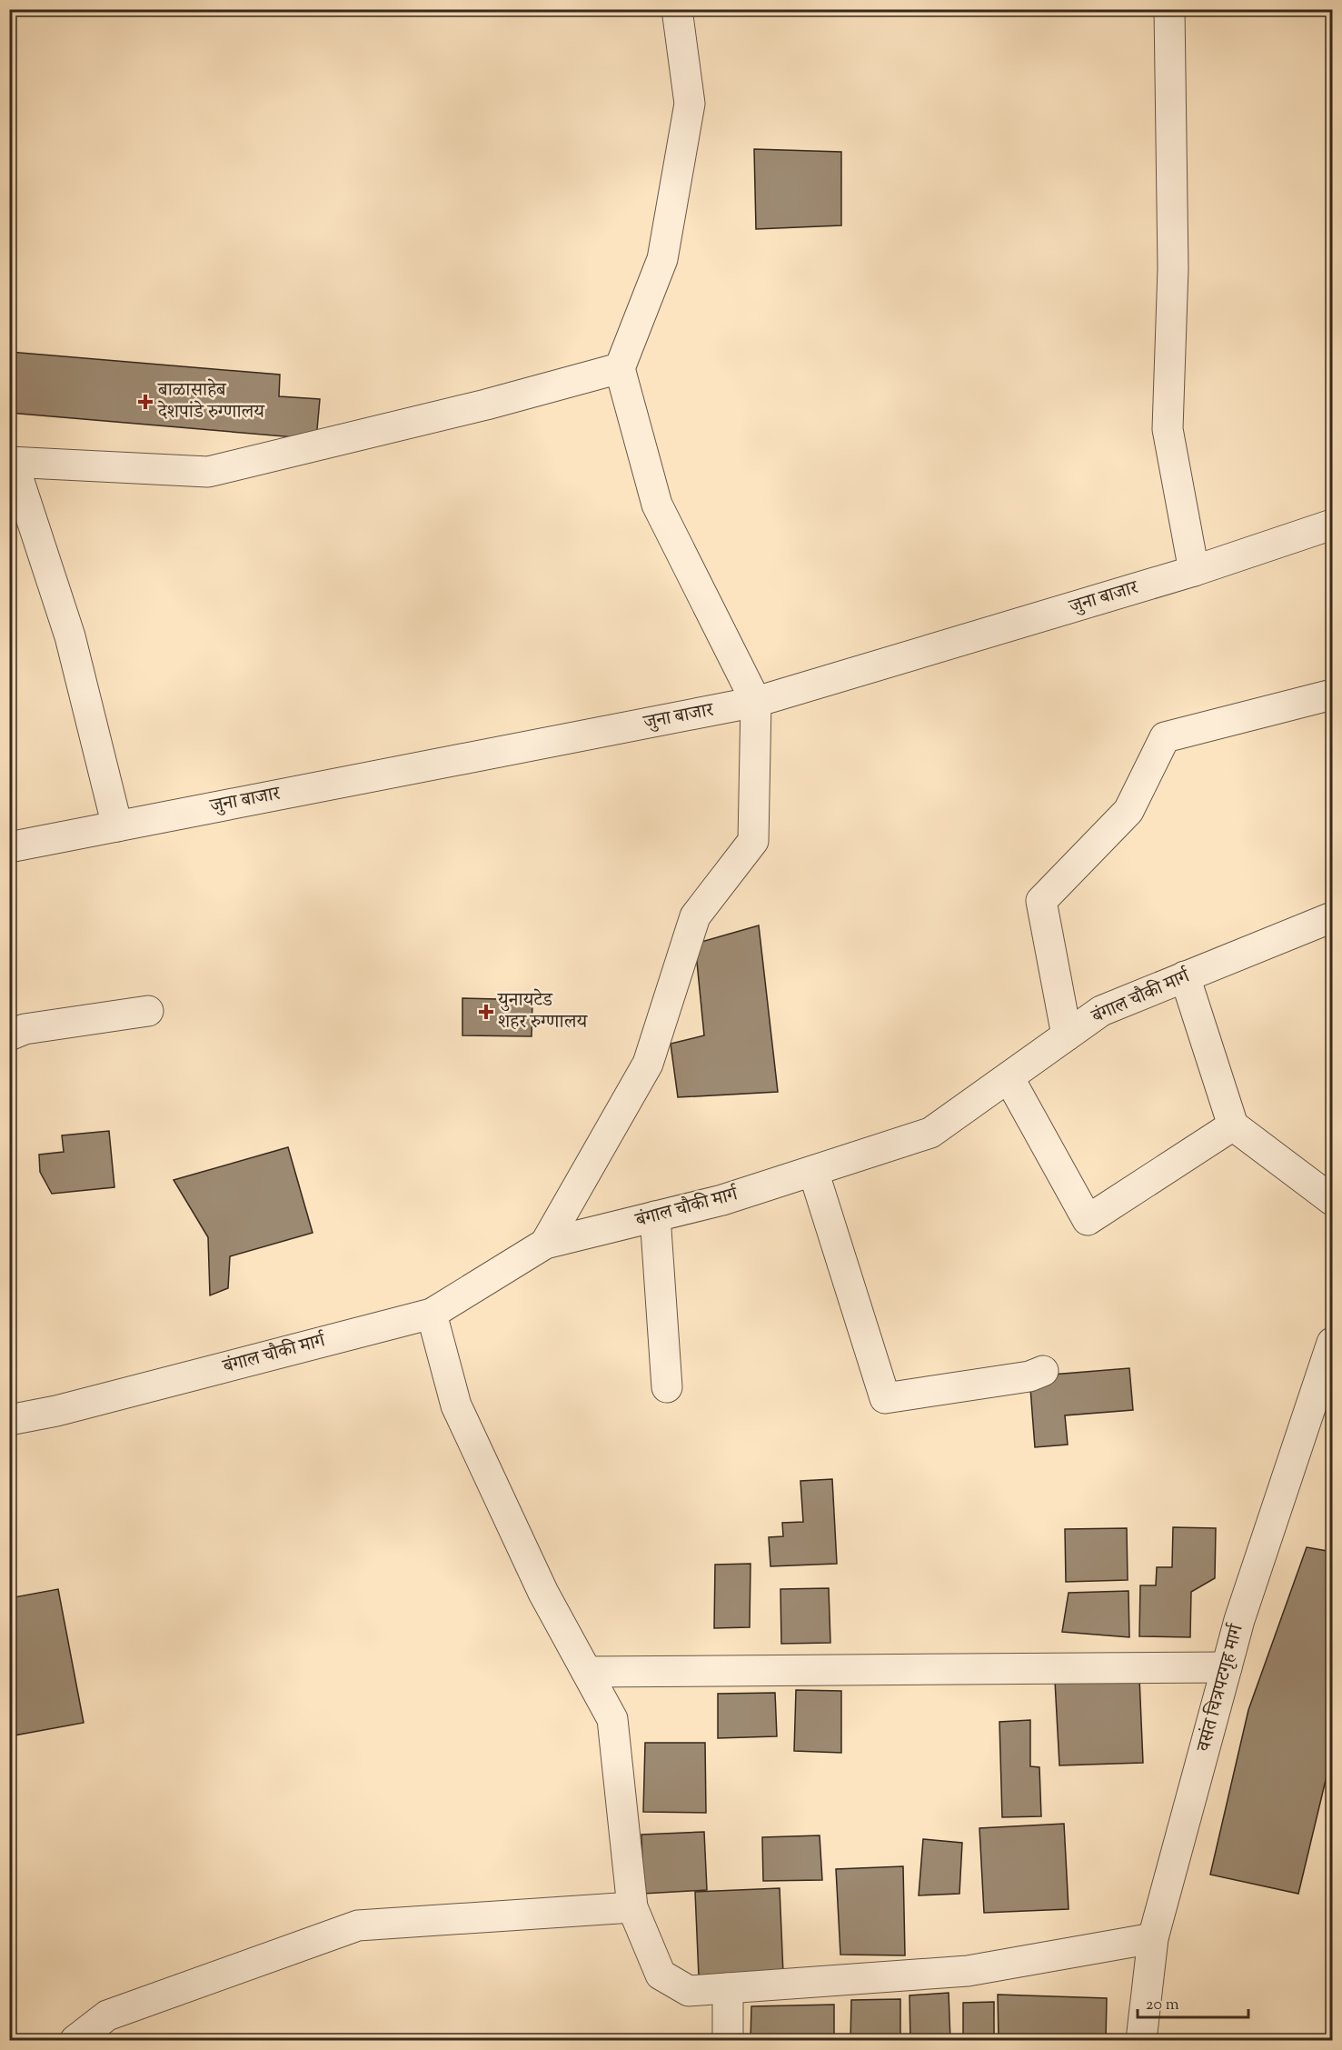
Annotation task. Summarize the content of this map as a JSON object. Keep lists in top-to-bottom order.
{
  "streets": {
    "street": ["जुना बाजार", "बंगाल चौकी मार्ग", "वसंत चित्रपटगृह मार्ग"]
  },
  "places": {
    "health": ["बाळासाहेब देशपांडे रुग्णालय", "युनायटेड शहर रुग्णालय"]
  },
  "scale_bar": "20 m"
}
